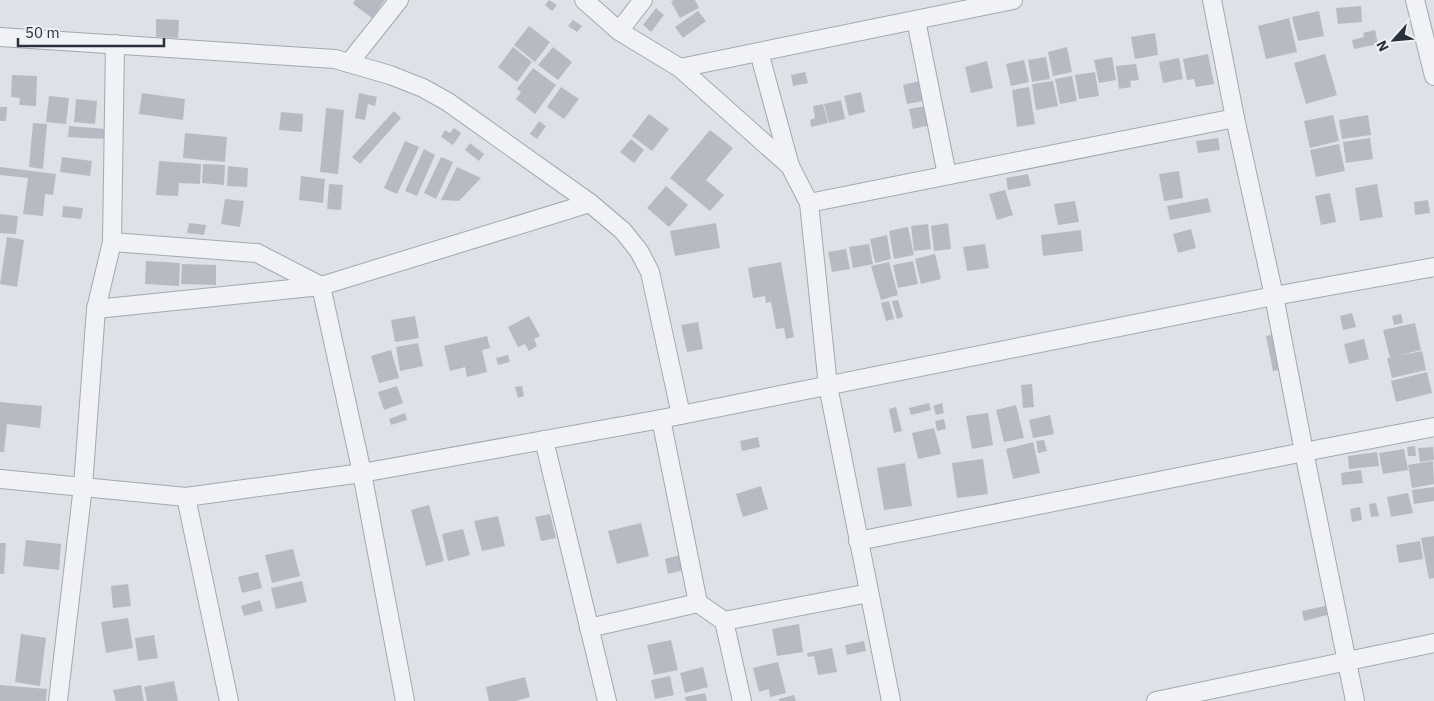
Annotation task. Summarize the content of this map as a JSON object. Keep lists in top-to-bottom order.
{
  "scale_bar": "50 m",
  "north": "bottom left"
}
